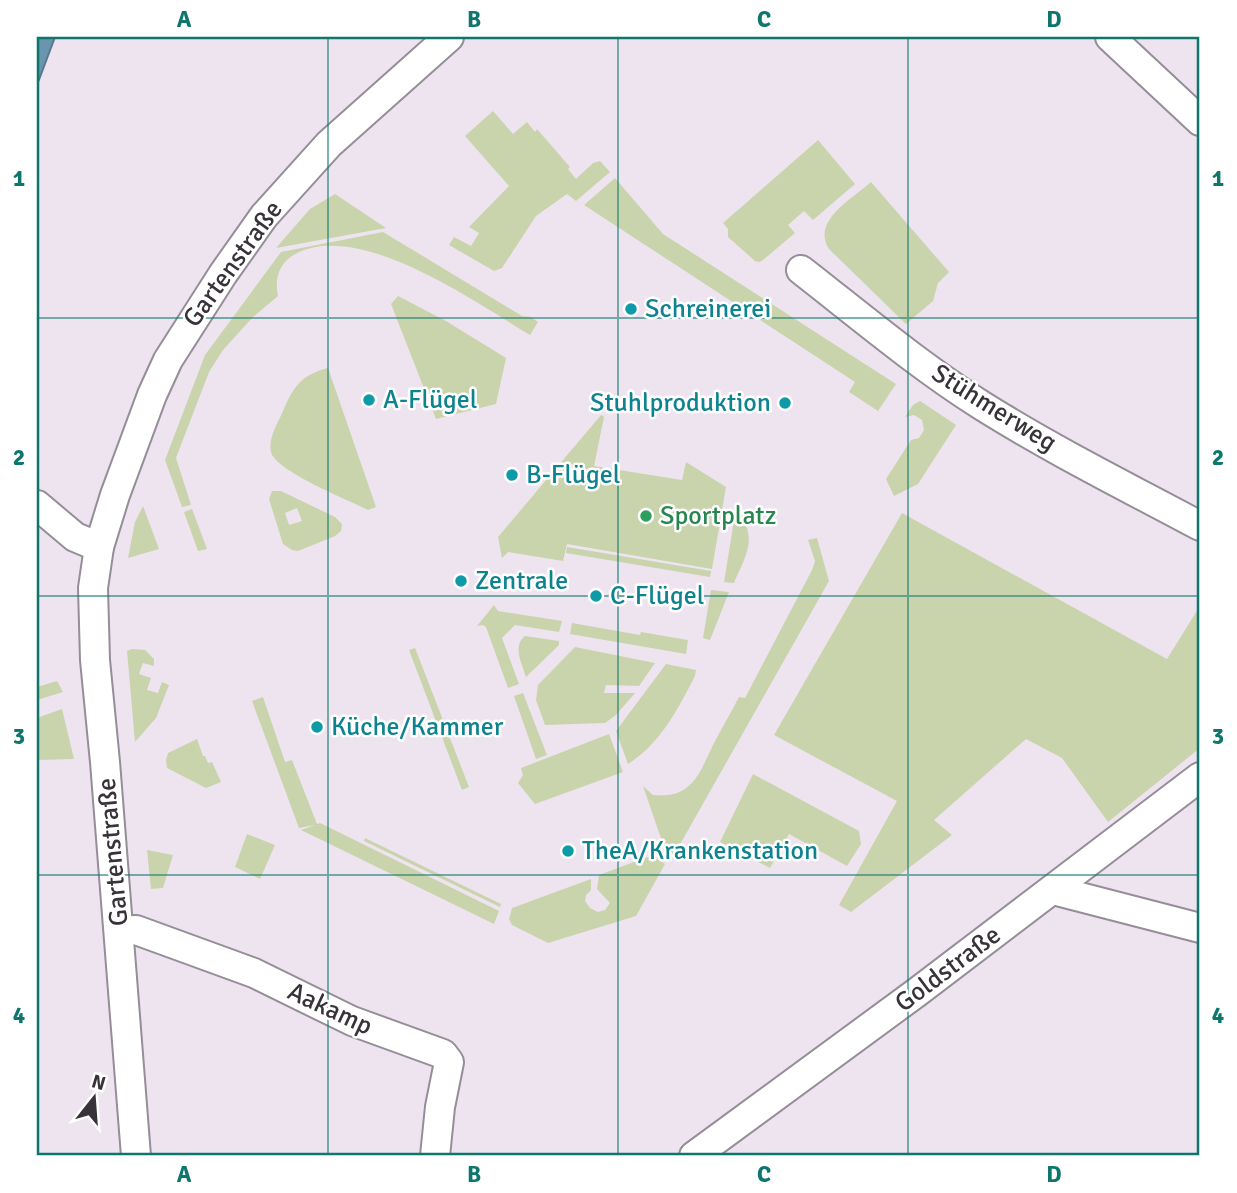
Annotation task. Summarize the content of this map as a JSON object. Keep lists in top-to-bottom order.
{
  "streets": {
    "street": [
      "Gartenstraße",
      "Stühmerweg",
      "Goldstraße",
      "Aakamp"
    ]
  },
  "crossings": [
    ["Gartenstraße", "Aakamp"]
  ],
  "places": [
    "Schreinerei",
    "A-Flügel",
    "Stuhlproduktion",
    "B-Flügel",
    "Sportplatz",
    "Zentrale",
    "C-Flügel",
    "Küche/Kammer",
    "TheA/Krankenstation"
  ],
  "north": "top",
  "grid": {
    "columns": [
      "A",
      "B",
      "C",
      "D"
    ],
    "rows": [
      "1",
      "2",
      "3",
      "4"
    ]
  }
}
